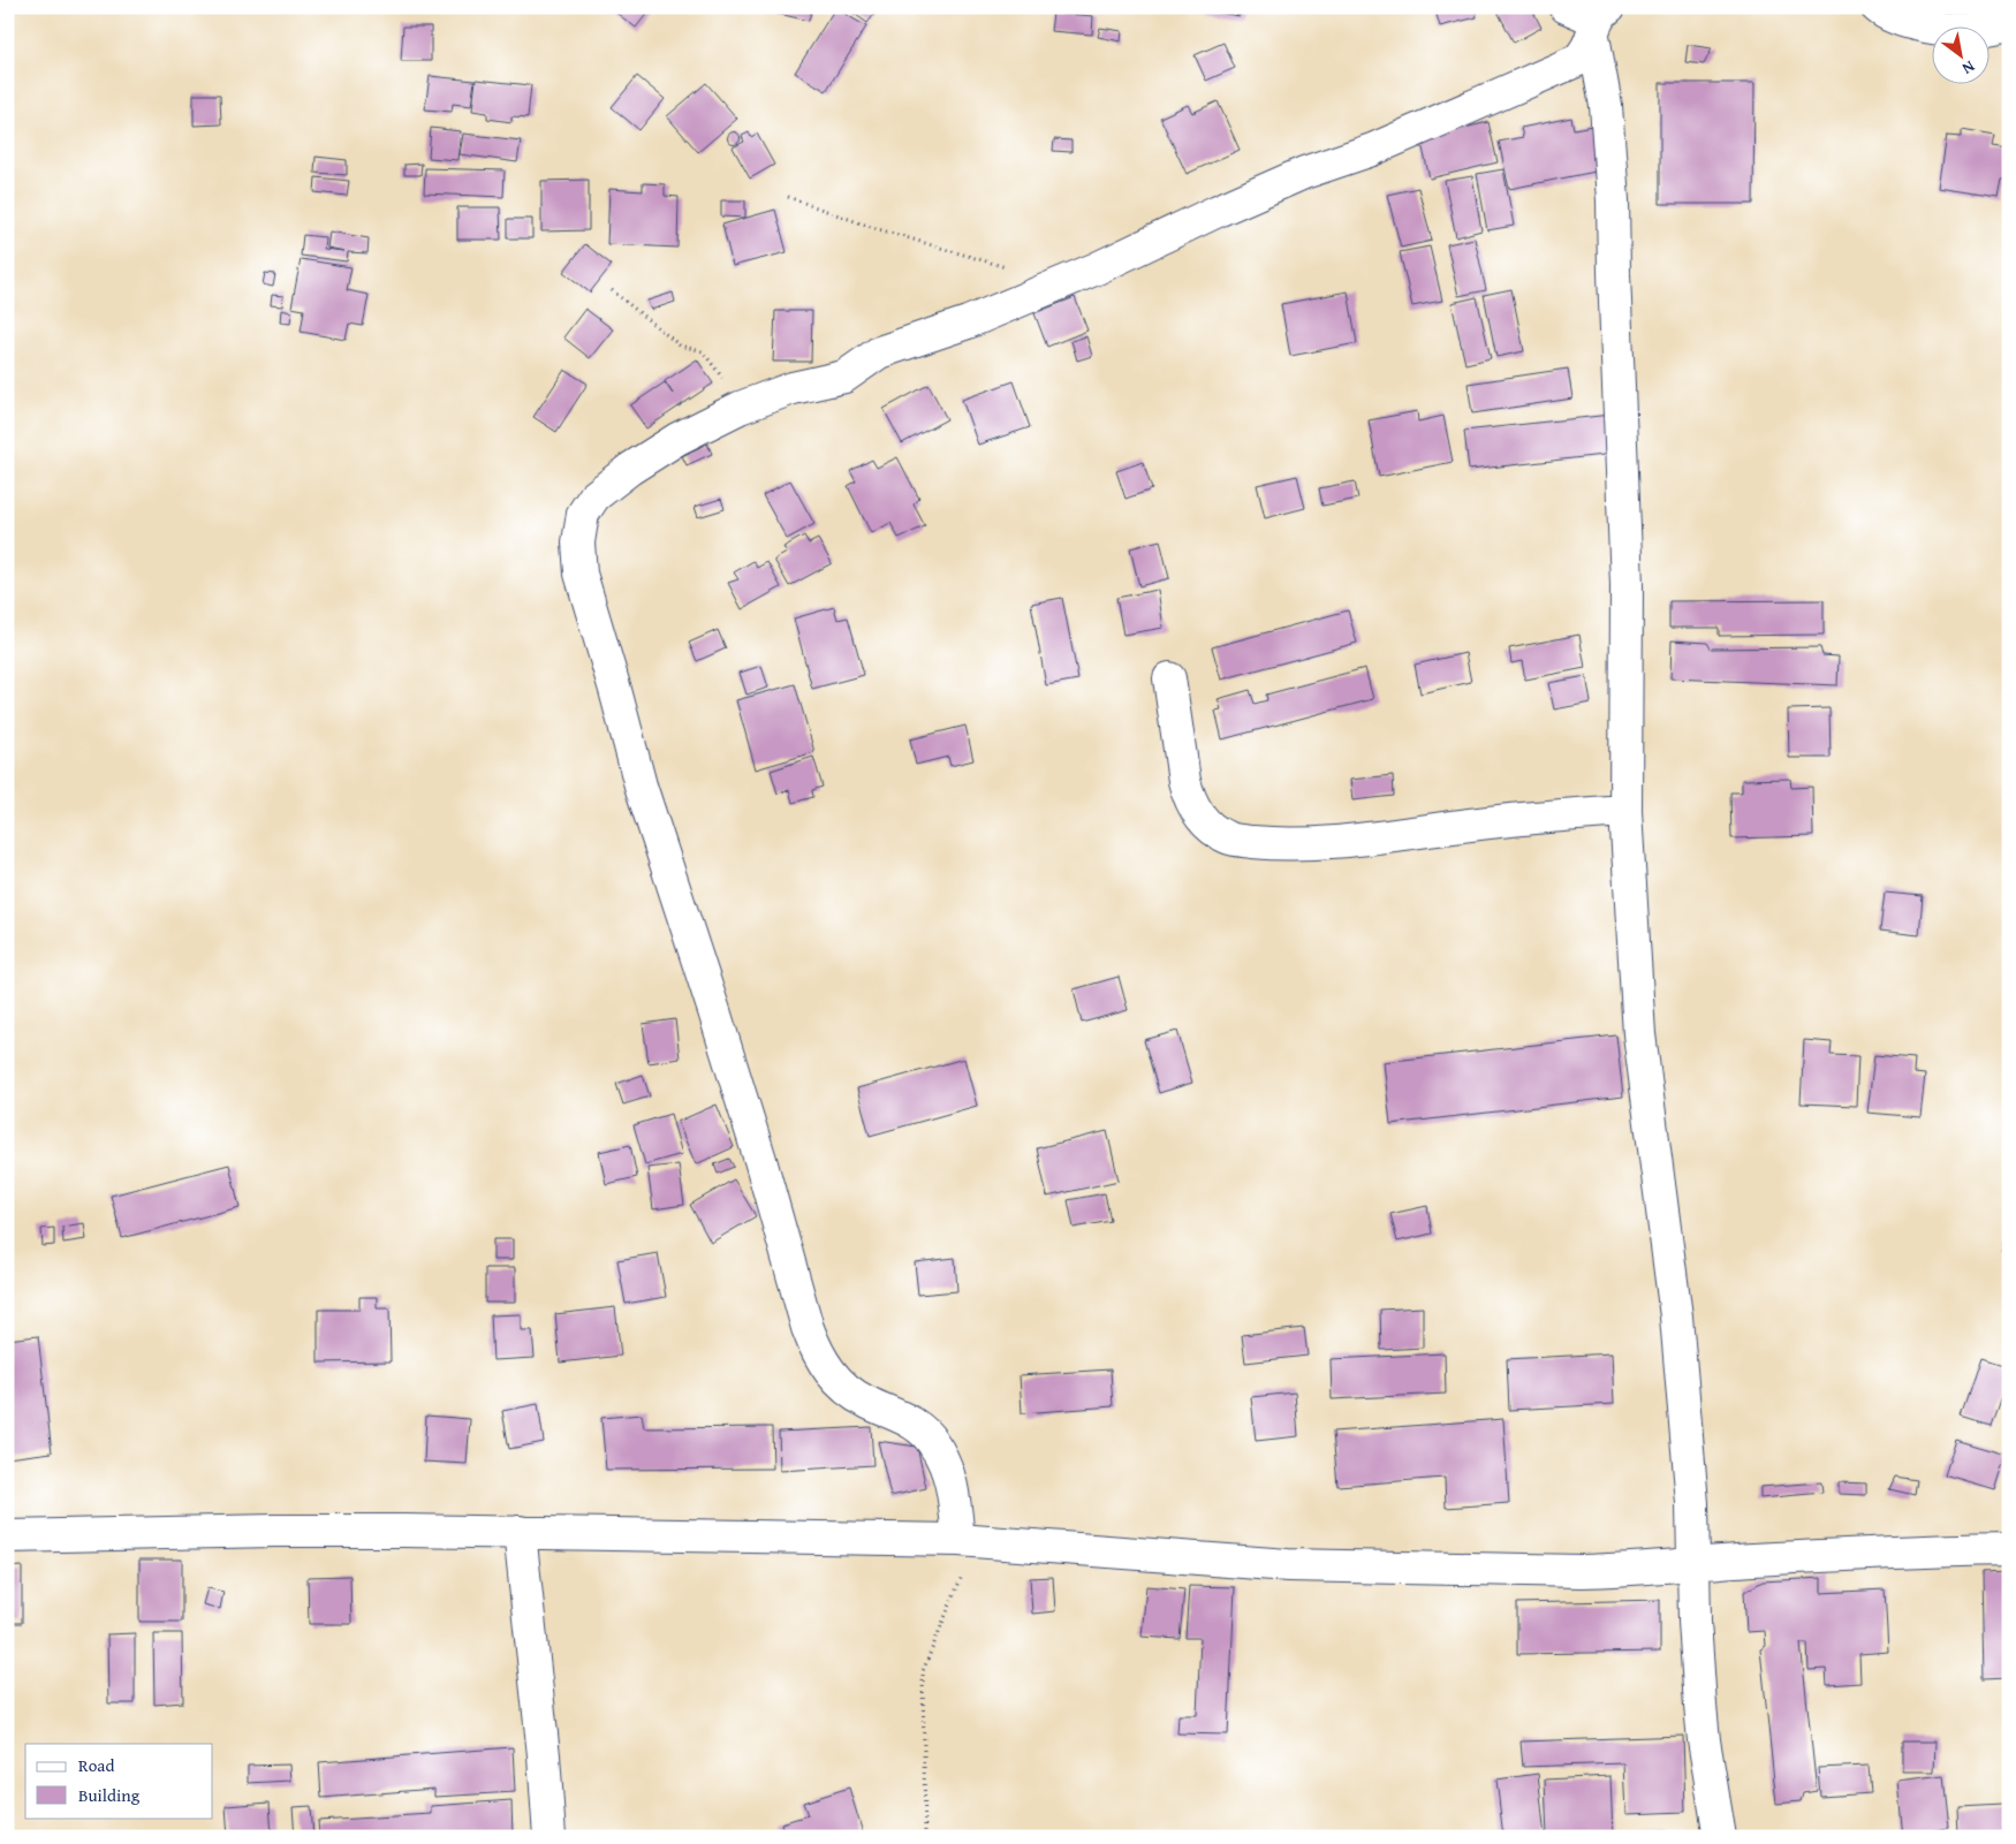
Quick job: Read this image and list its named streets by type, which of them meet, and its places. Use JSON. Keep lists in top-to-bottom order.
{
  "legend": ["Road", "Building"],
  "north": "bottom right"
}
